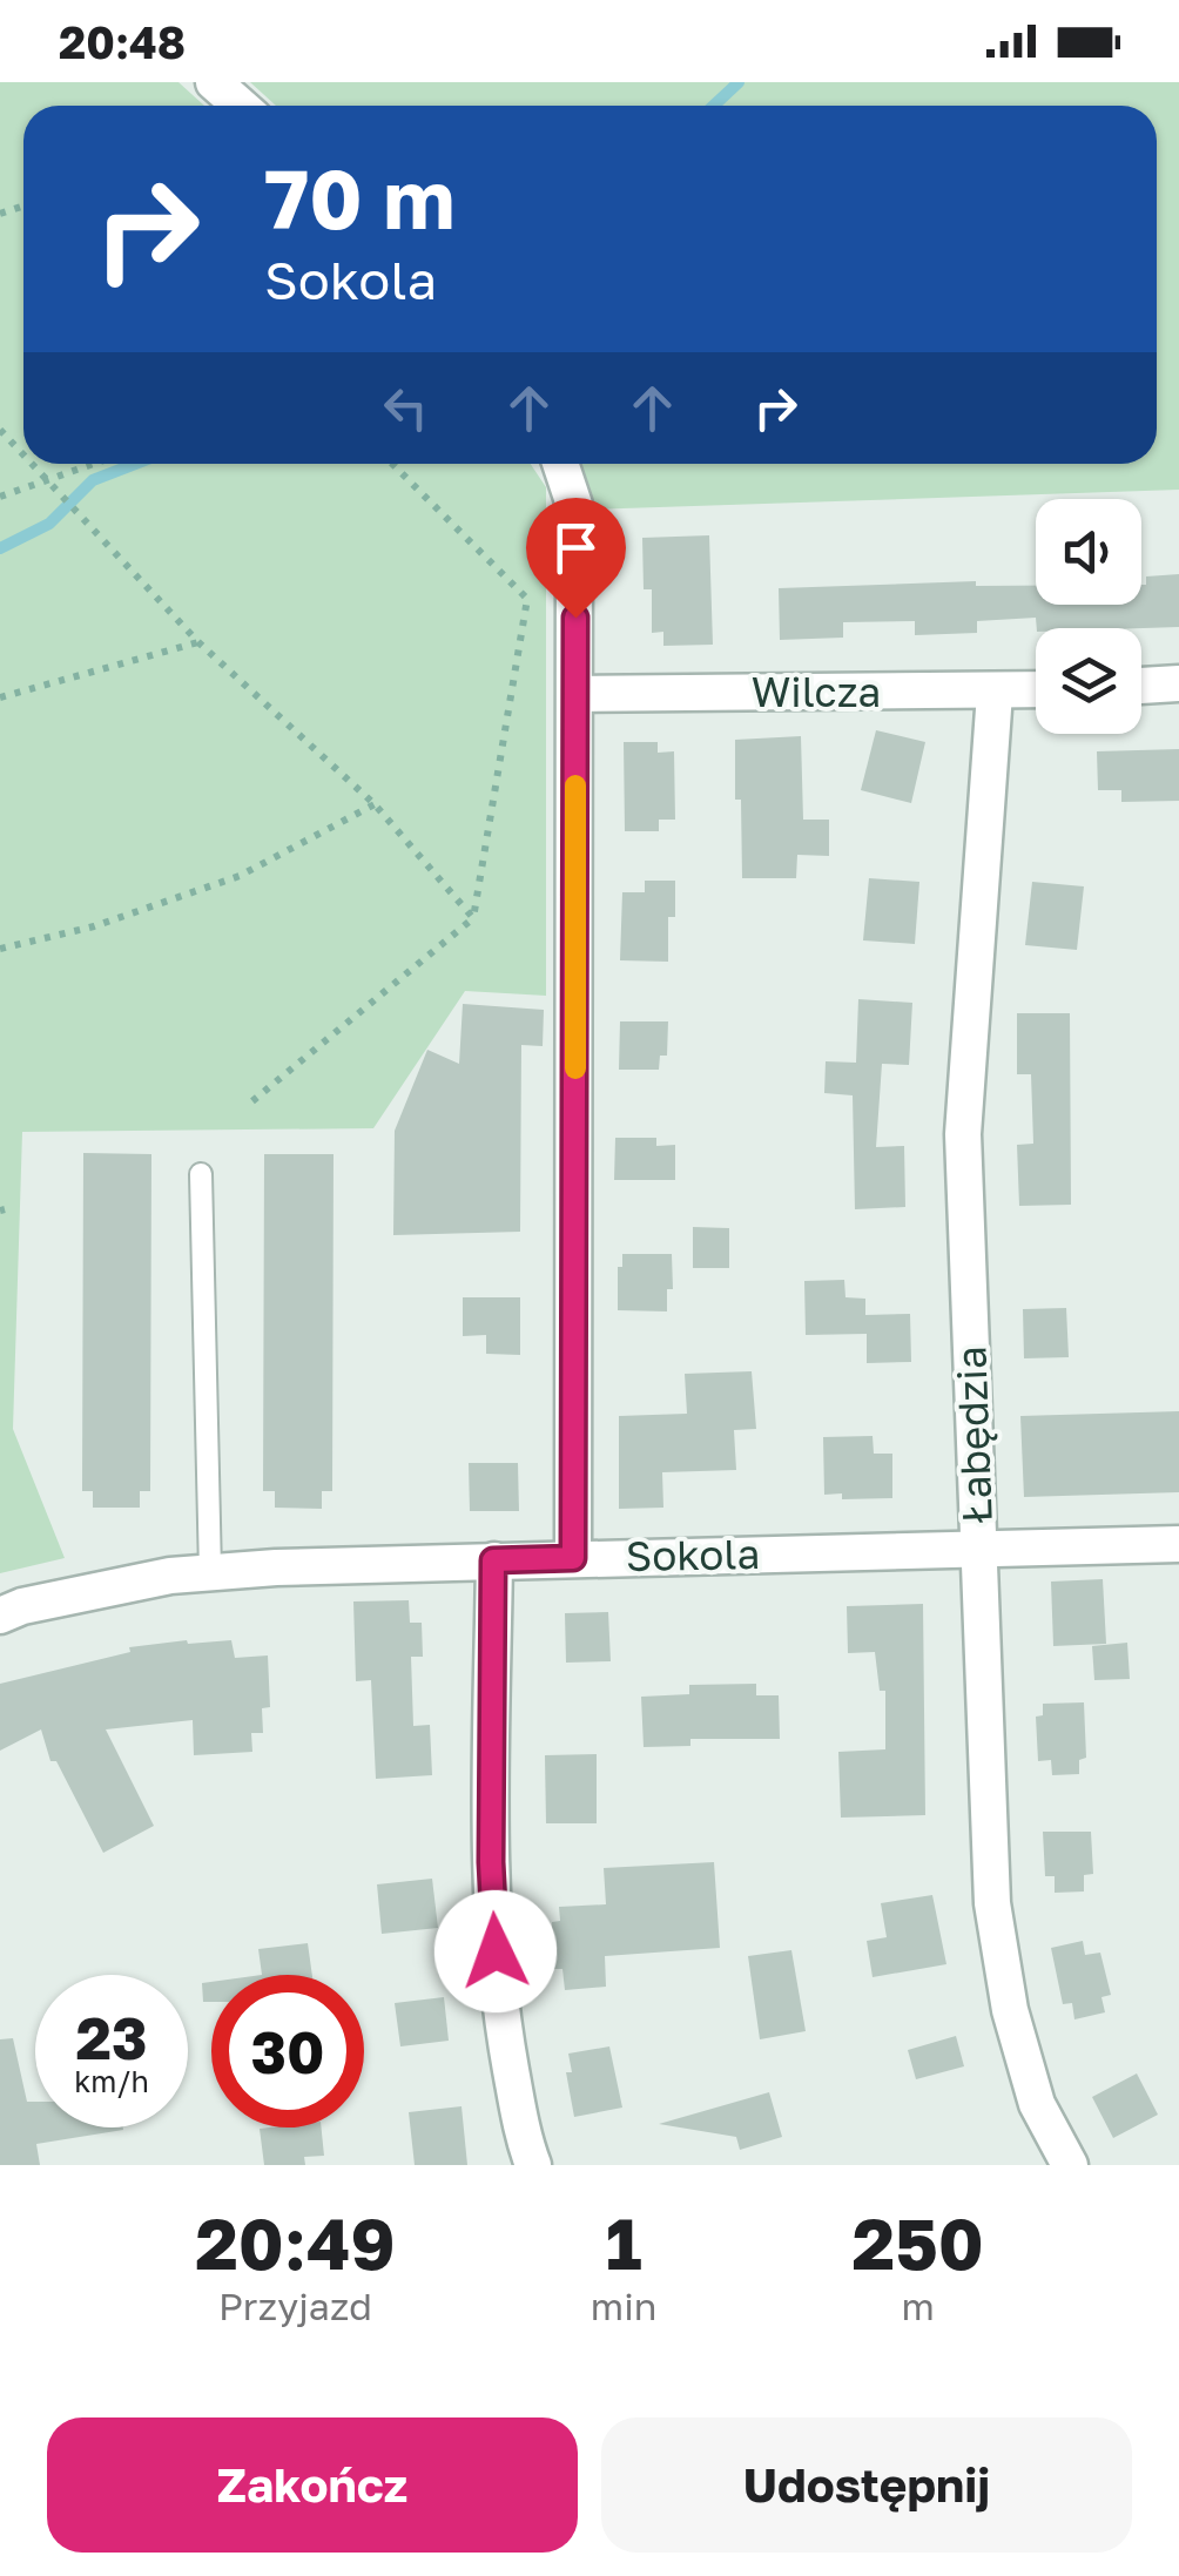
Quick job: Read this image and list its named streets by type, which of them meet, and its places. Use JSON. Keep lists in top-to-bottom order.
{
  "streets": {
    "street": ["Wilcza", "Łabędzia", "Sokola"]
  },
  "crossings": [
    ["Wilcza", "Łabędzia"],
    ["Łabędzia", "Sokola"]
  ],
  "page": {
    "status": "20:48",
    "turn": ["70 m", "Sokola"],
    "speed": "23 km/h",
    "limit": "30",
    "eta": [
      "20:49",
      "Przyjazd",
      "1",
      "min",
      "250",
      "m"
    ],
    "buttons": ["Zakończ", "Udostępnij"]
  }
}
